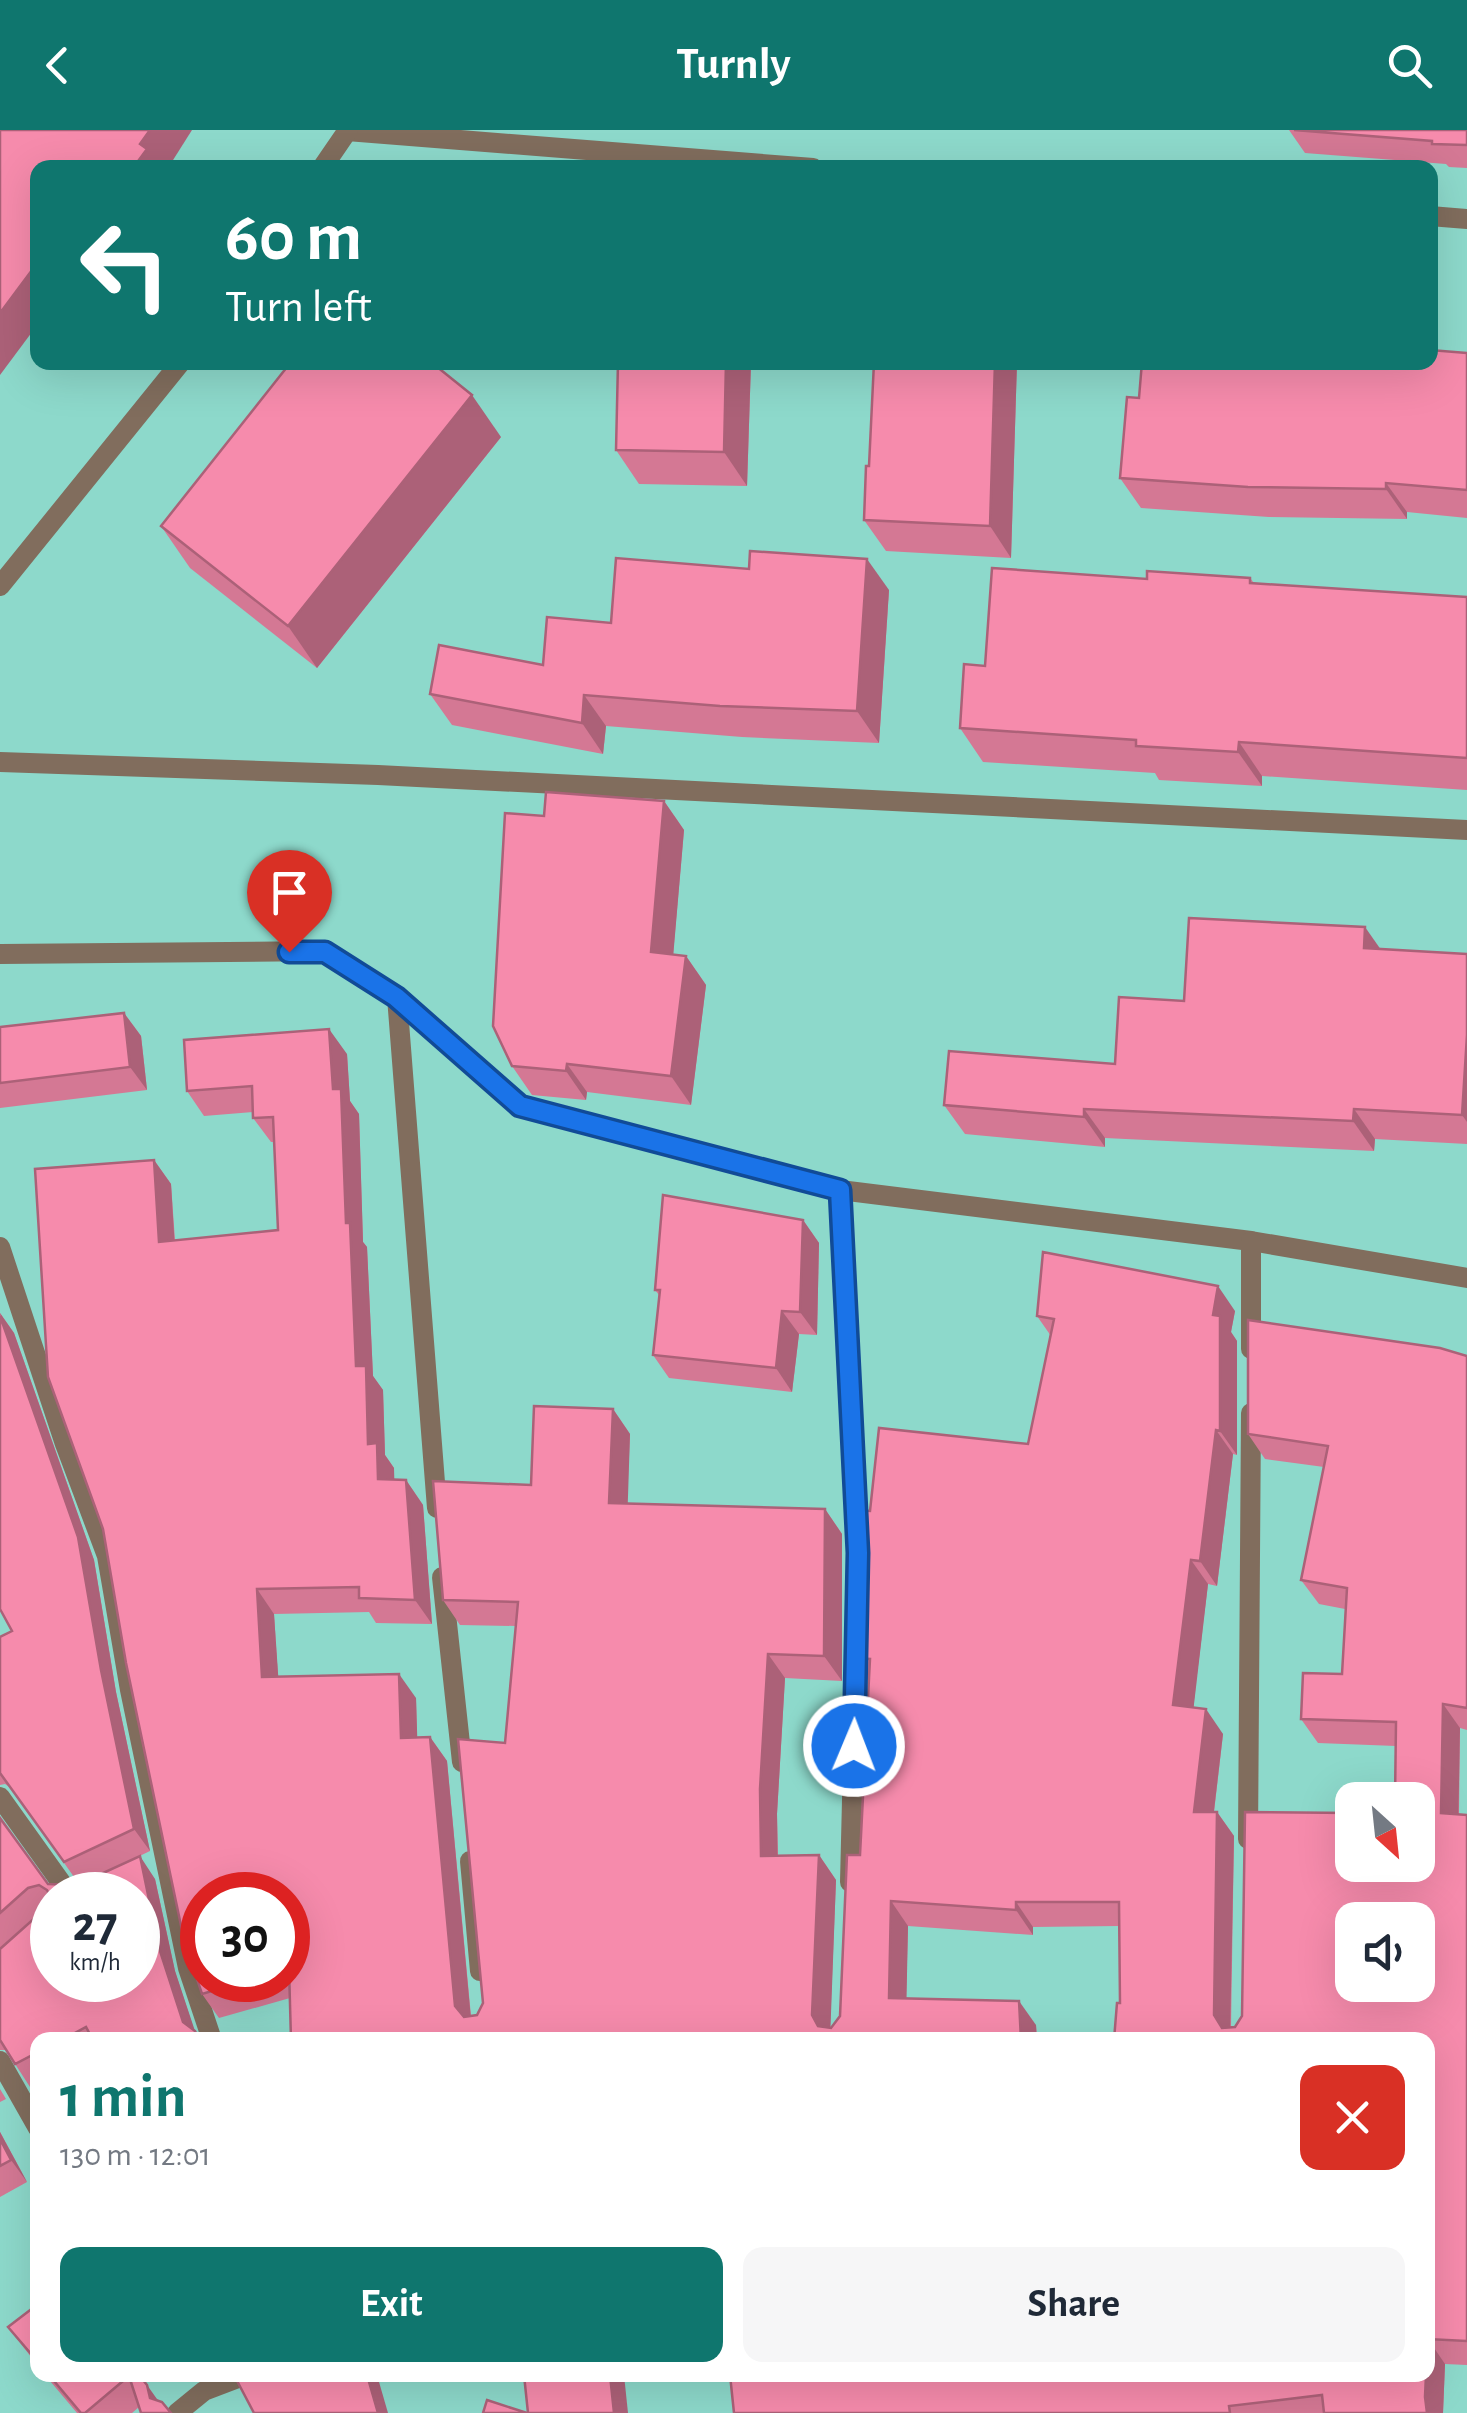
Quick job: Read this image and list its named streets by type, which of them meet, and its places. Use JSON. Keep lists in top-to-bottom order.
{
  "north": "bottom right",
  "page": {
    "header": "Turnly",
    "turn": ["60 m", "Turn left"],
    "speed": "27 km/h",
    "limit": "30",
    "heading": ["1 min", "130 m · 12:01"],
    "buttons": ["Exit", "Share"]
  }
}
